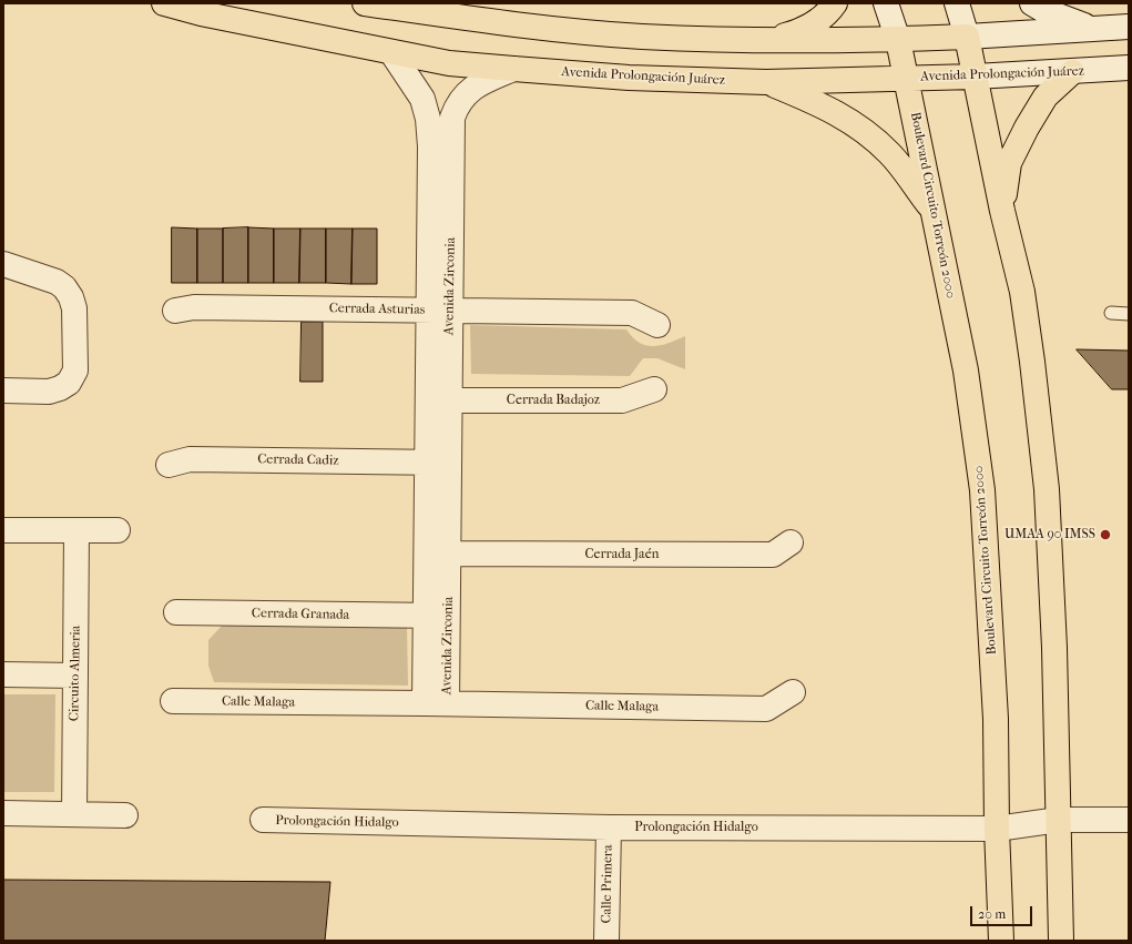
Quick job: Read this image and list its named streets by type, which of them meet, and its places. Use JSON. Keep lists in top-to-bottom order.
{
  "streets": {
    "main road": ["Avenida Prolongación Juárez", "Boulevard Circuito Torreón 2000"],
    "street": [
      "Avenida Zirconia",
      "Cerrada Asturias",
      "Cerrada Badajoz",
      "Cerrada Cadiz",
      "Cerrada Jaén",
      "Cerrada Granada",
      "Circuito Almeria",
      "Calle Malaga",
      "Prolongación Hidalgo",
      "Calle Primera"
    ]
  },
  "crossings": [
    ["Avenida Prolongación Juárez", "Boulevard Circuito Torreón 2000"],
    ["Avenida Prolongación Juárez", "Avenida Zirconia"],
    ["Boulevard Circuito Torreón 2000", "Prolongación Hidalgo"],
    ["Avenida Zirconia", "Cerrada Asturias"],
    ["Avenida Zirconia", "Cerrada Badajoz"],
    ["Avenida Zirconia", "Cerrada Cadiz"],
    ["Avenida Zirconia", "Cerrada Jaén"],
    ["Avenida Zirconia", "Cerrada Granada"],
    ["Avenida Zirconia", "Calle Malaga"],
    ["Prolongación Hidalgo", "Calle Primera"]
  ],
  "places": ["UMAA 90 IMSS"],
  "scale_bar": "20 m"
}
